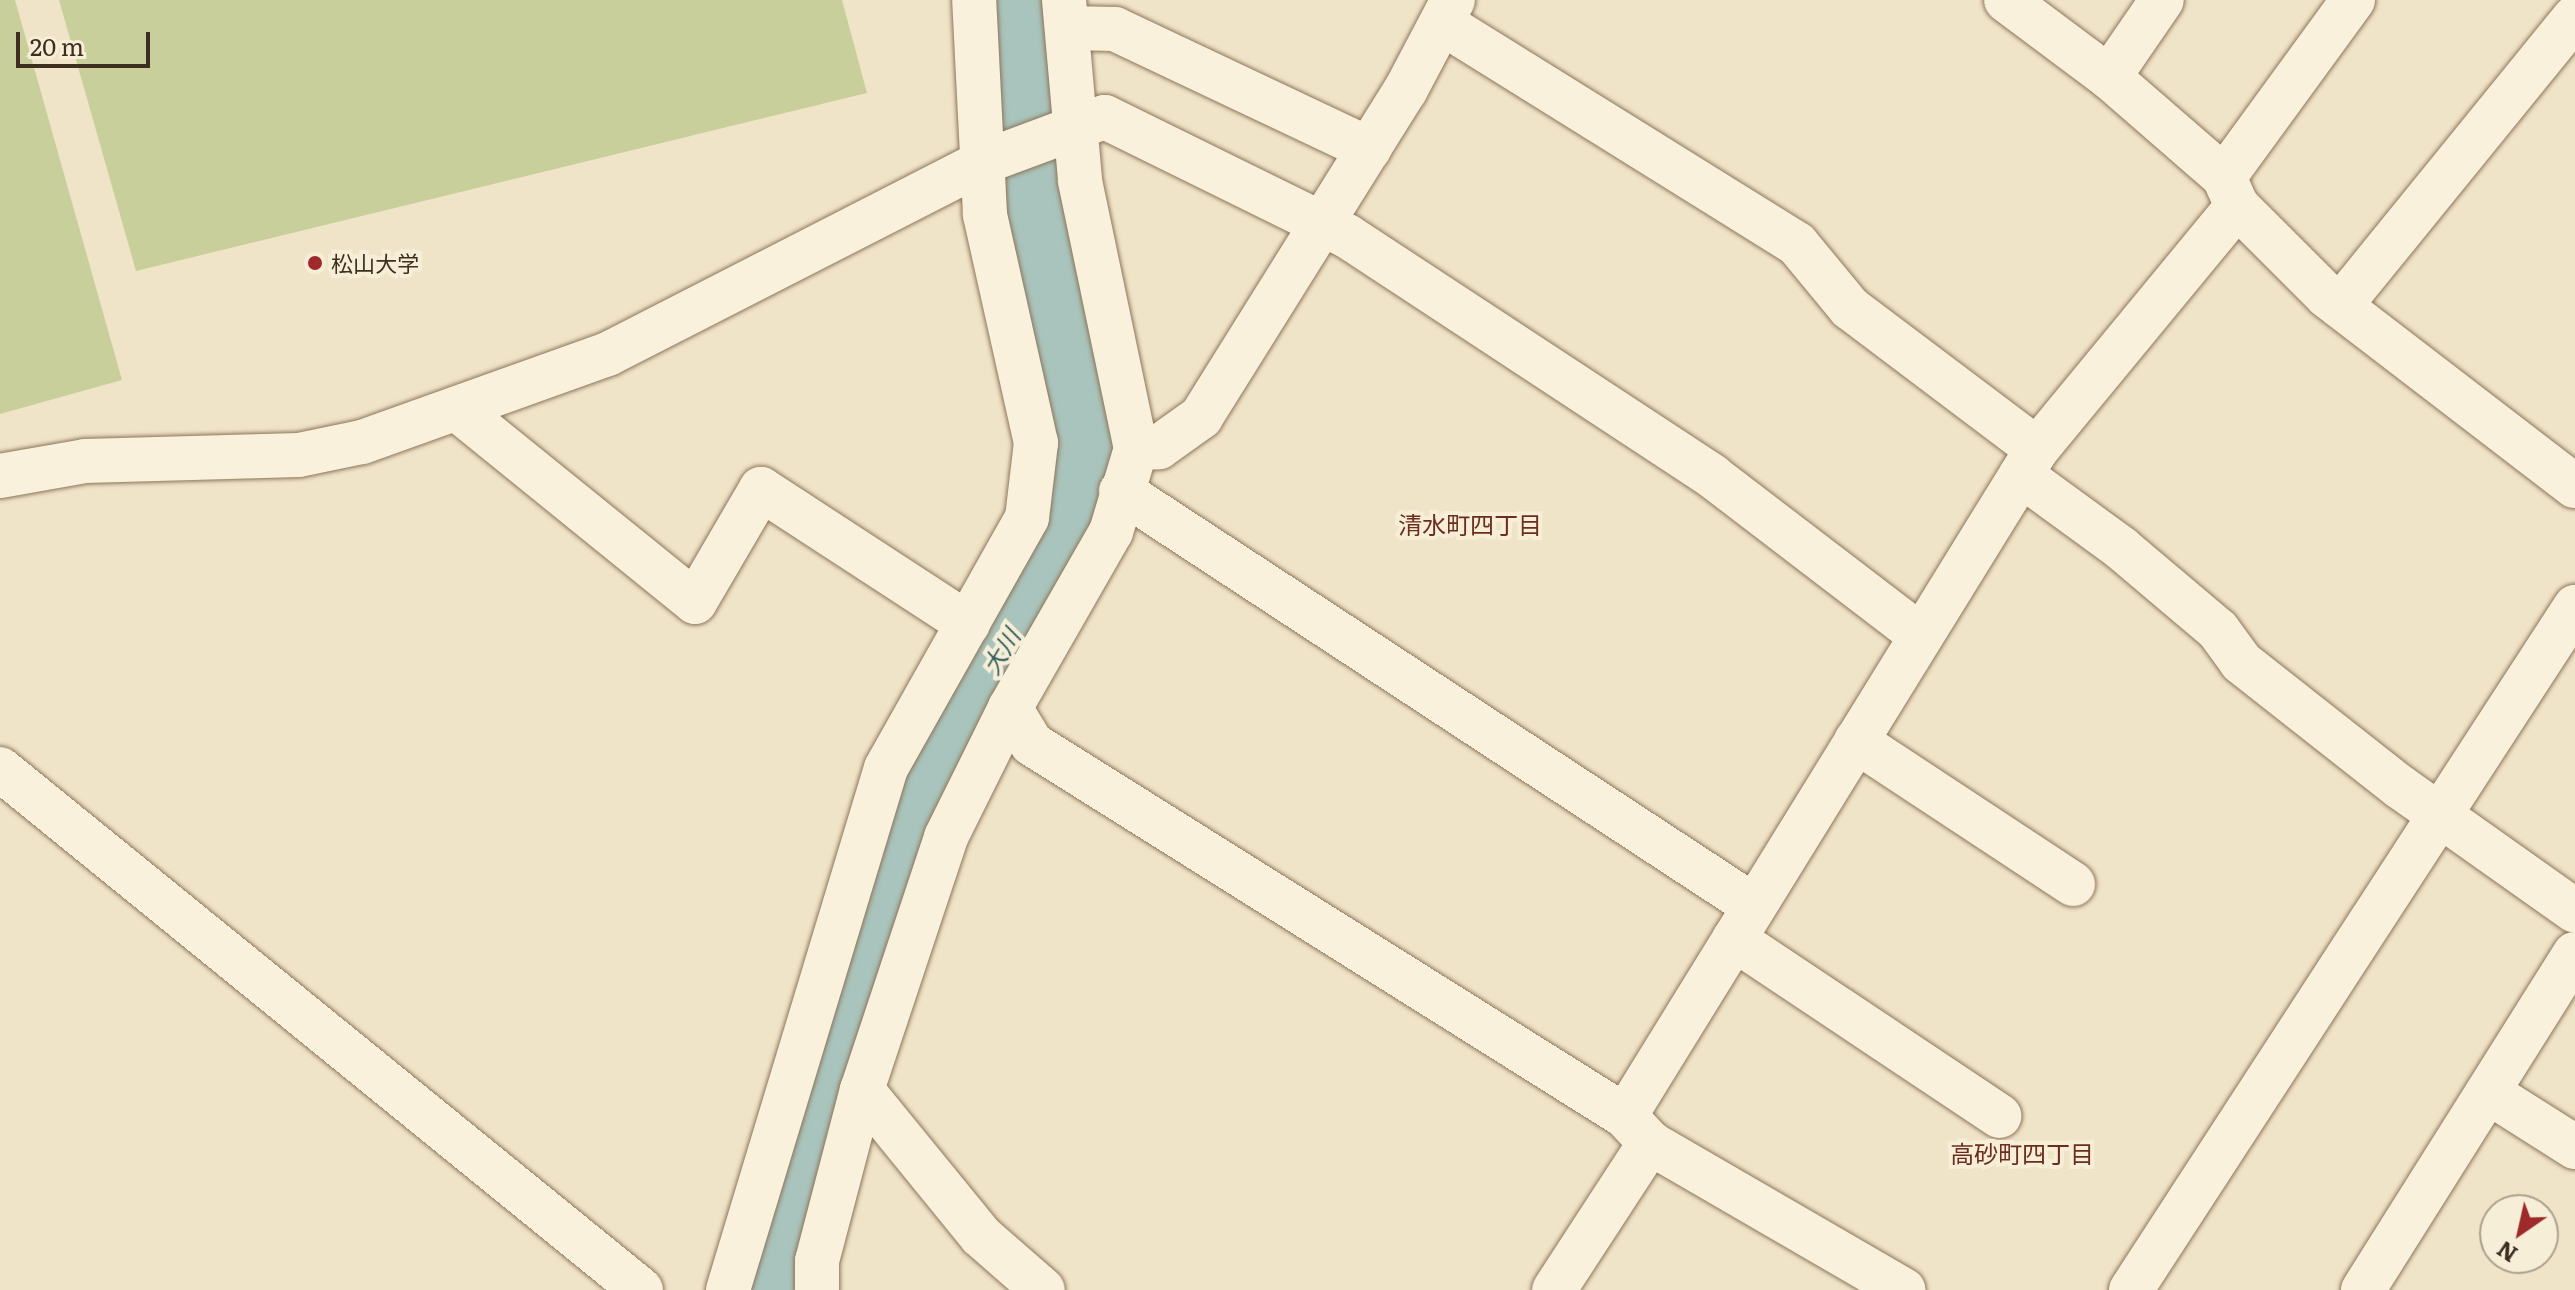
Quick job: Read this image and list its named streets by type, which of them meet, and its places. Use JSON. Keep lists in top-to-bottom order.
{
  "districts": ["清水町四丁目", "高砂町四丁目"],
  "water": ["大川"],
  "places": ["松山大学"],
  "scale_bar": "20 m",
  "north": "bottom left"
}
